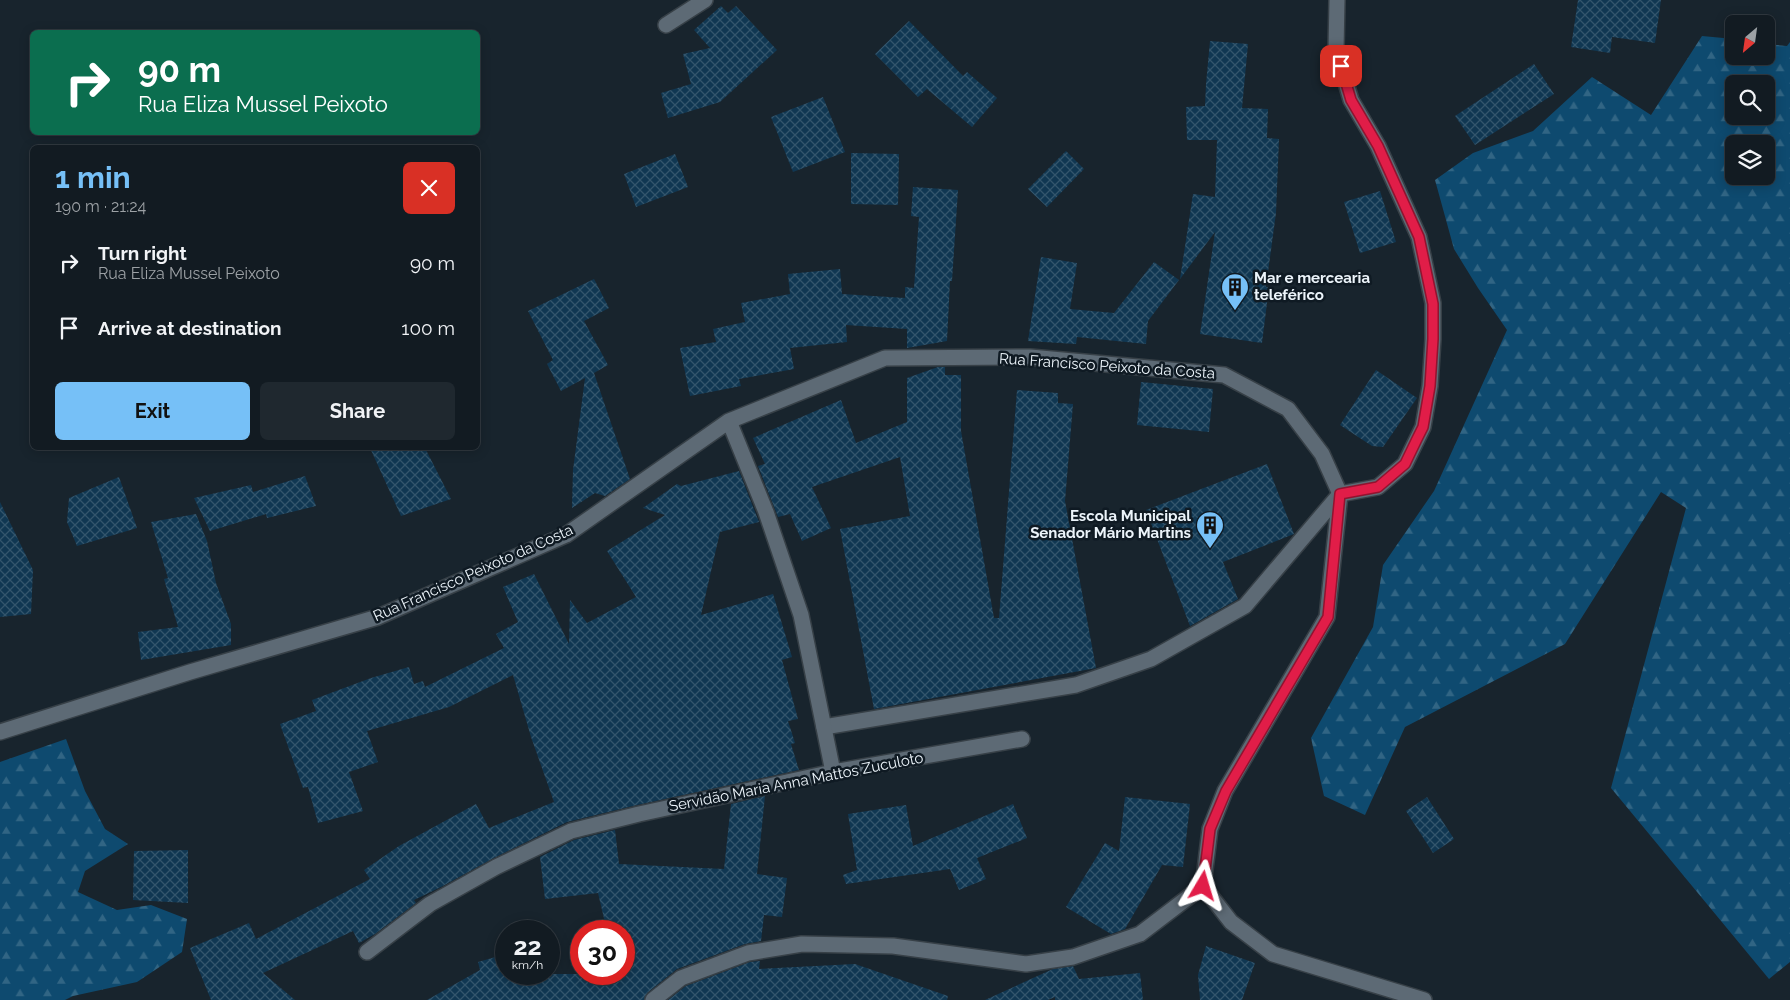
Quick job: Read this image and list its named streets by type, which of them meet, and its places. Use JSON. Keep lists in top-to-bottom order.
{
  "streets": {
    "street": ["Rua Francisco Peixoto da Costa", "Servidão Maria Anna Mattos Zuculoto"]
  },
  "places": {
    "building": ["Mar e mercearia teleférico", "Escola Municipal Senador Mário Martins"]
  },
  "north": "bottom left",
  "page": {
    "turn": ["90 m", "Rua Eliza Mussel Peixoto"],
    "heading": ["1 min", "190 m · 21:24"],
    "list": [
      {
        "name": "Turn right",
        "note": "Rua Eliza Mussel Peixoto",
        "value": "90 m"
      },
      {
        "name": "Arrive at destination",
        "value": "100 m"
      }
    ],
    "buttons": ["Exit", "Share"],
    "speed": "22 km/h",
    "limit": "30"
  }
}
